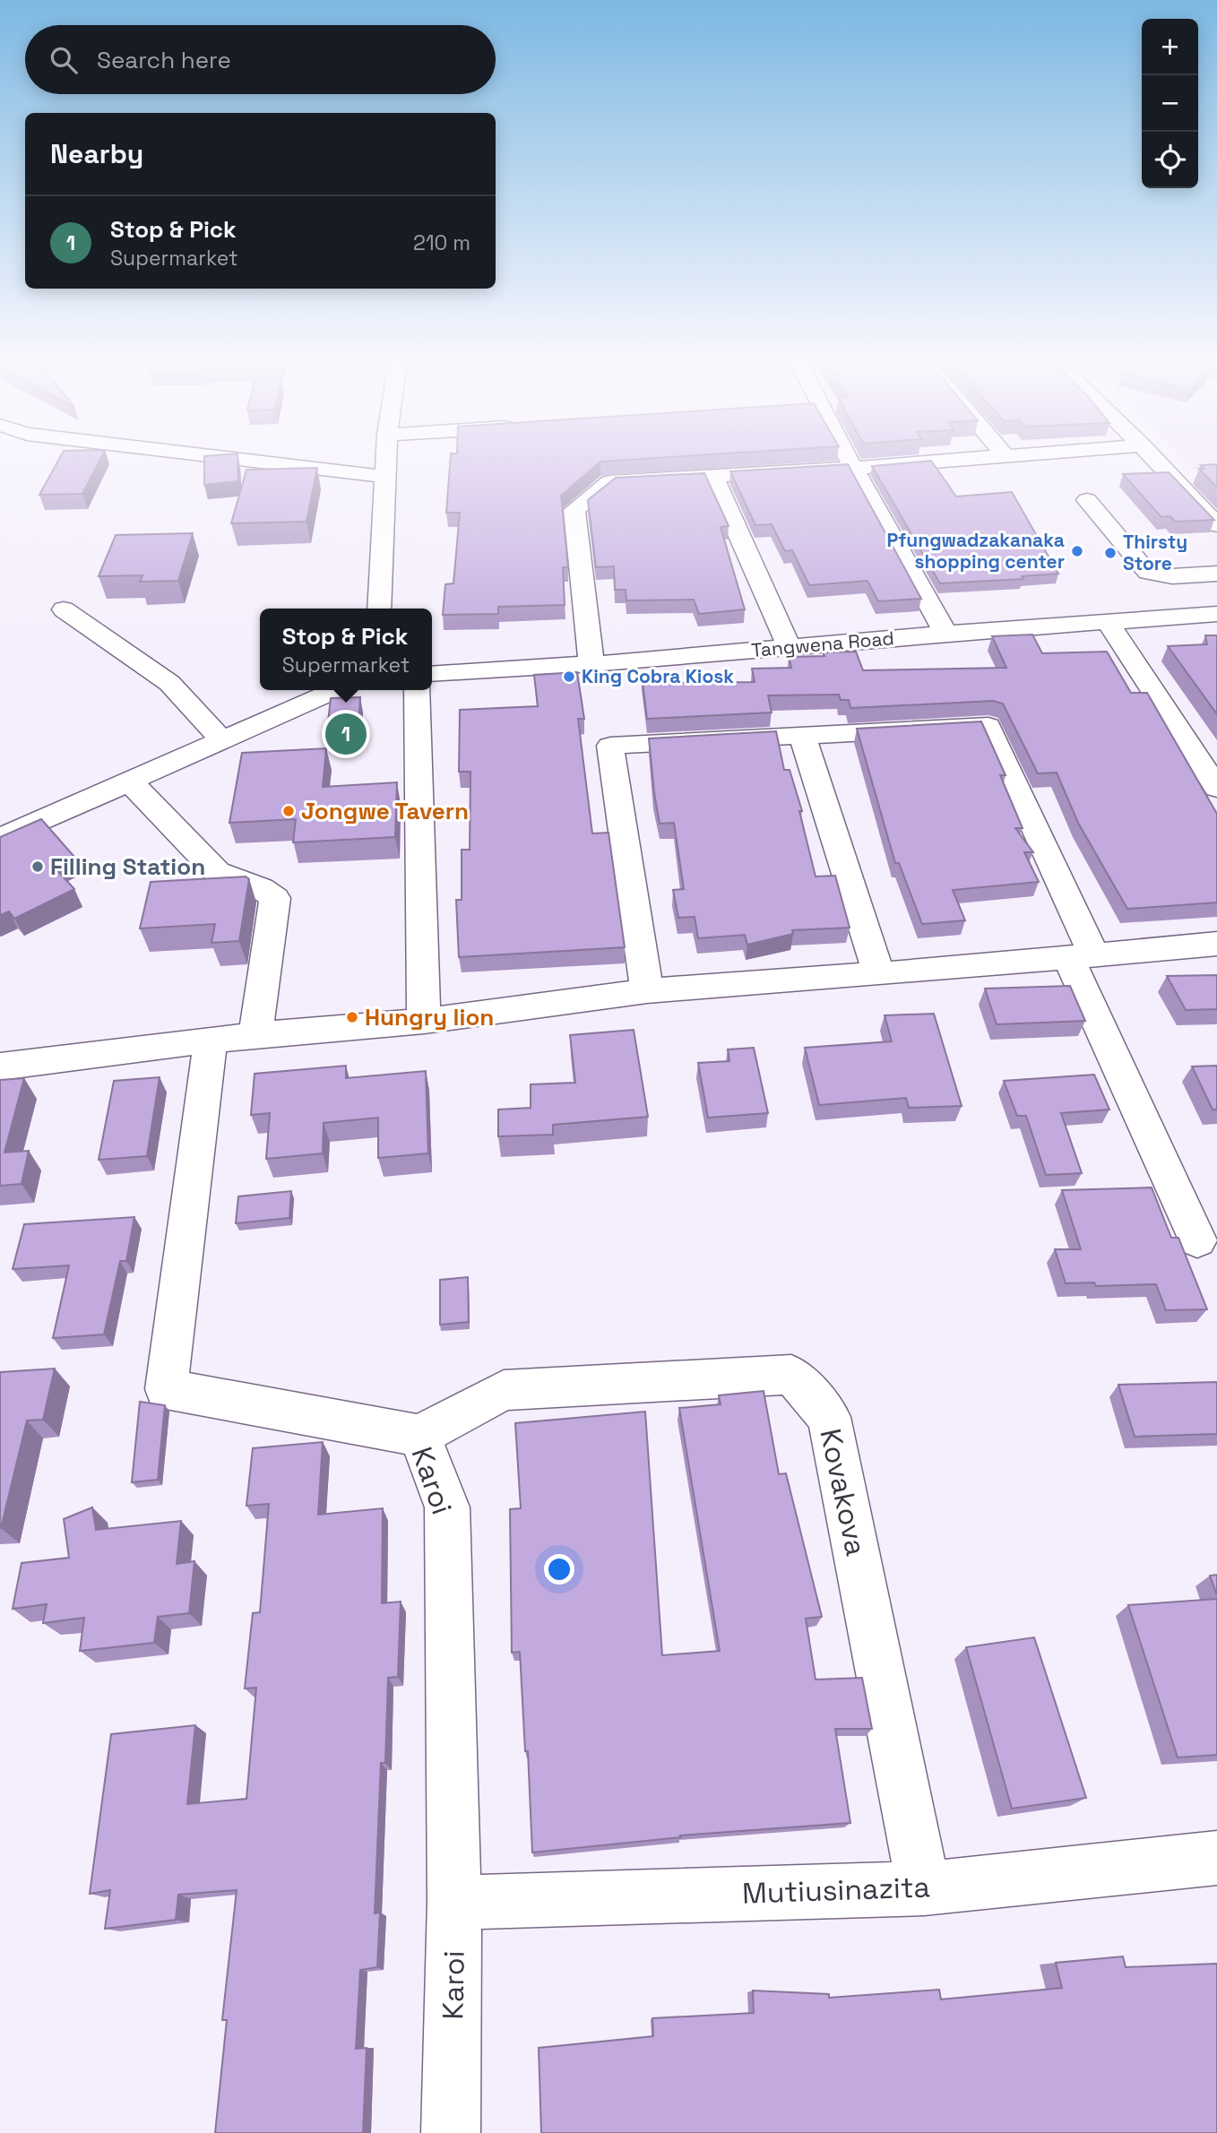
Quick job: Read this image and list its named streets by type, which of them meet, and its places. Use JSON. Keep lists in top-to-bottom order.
{
  "streets": {
    "street": [
      "Tangwena Road",
      "Karoi",
      "Kovakova",
      "Mutiusinazita"
    ]
  },
  "crossings": [
    ["Karoi", "Kovakova"],
    ["Karoi", "Mutiusinazita"],
    ["Kovakova", "Mutiusinazita"]
  ],
  "places": [
    "Pfungwadzakanaka shopping center",
    "Thirsty Store",
    "King Cobra Kiosk",
    "Jongwe Tavern",
    "Filling Station",
    "Hungry lion"
  ],
  "page": {
    "map_buttons": ["+", "−"],
    "search": "Search here",
    "heading": "Nearby",
    "list": [
      {
        "mark": "1",
        "name": "Stop & Pick",
        "note": "Supermarket",
        "value": "210 m"
      }
    ],
    "popup": ["Stop & Pick", "Supermarket"],
    "pins": "1"
  }
}
